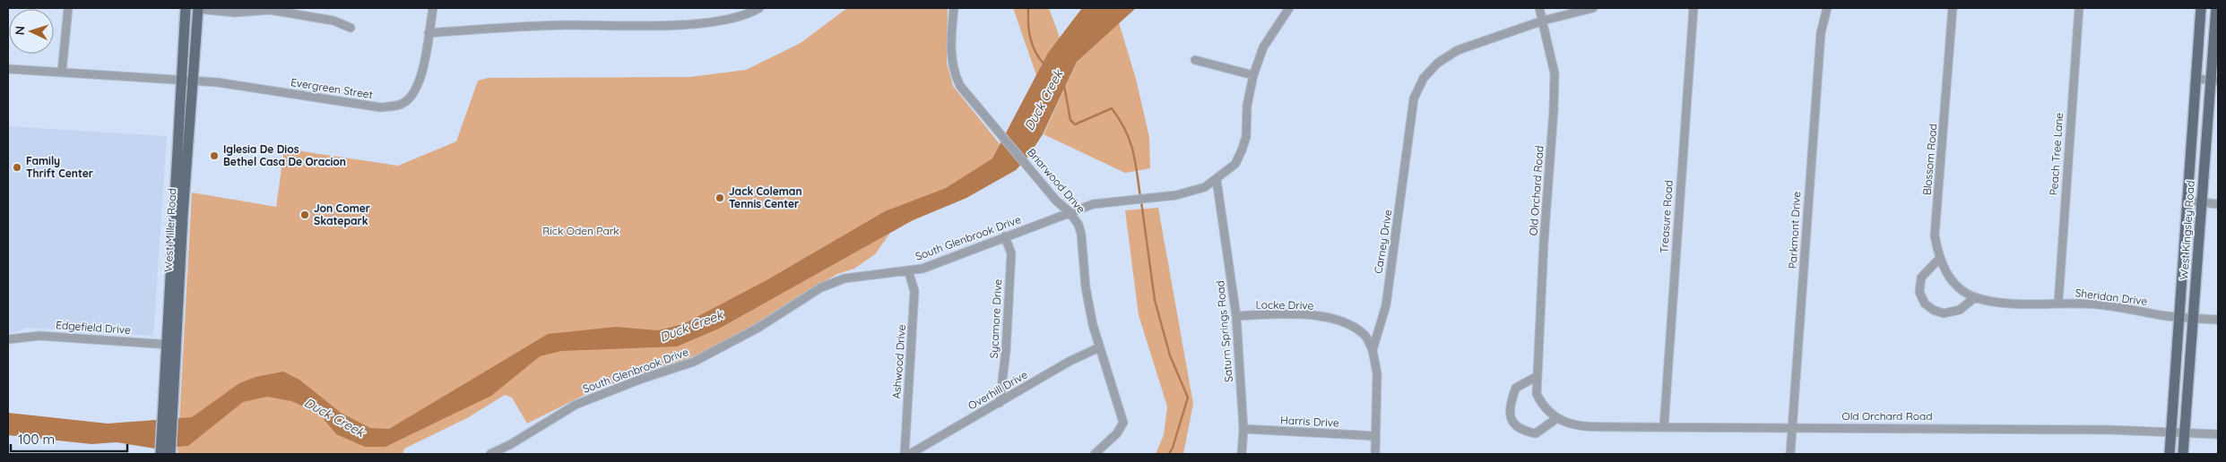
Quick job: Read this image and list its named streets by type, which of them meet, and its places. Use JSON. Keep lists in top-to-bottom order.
{
  "streets": {
    "main road": ["West Miller Road", "West Kingsley Road"],
    "street": [
      "Evergreen Street",
      "Peach Tree Lane",
      "Blossom Road",
      "Briarwood Drive",
      "Old Orchard Road",
      "Treasure Road",
      "Parkmont Drive",
      "South Glenbrook Drive",
      "Carney Drive",
      "Sheridan Drive",
      "Locke Drive",
      "Sycamore Drive",
      "Edgefield Drive",
      "Saturn Springs Road",
      "Ashwood Drive",
      "Overhill Drive",
      "Harris Drive"
    ]
  },
  "crossings": [
    ["Evergreen Street", "West Miller Road"],
    ["Peach Tree Lane", "Sheridan Drive"],
    ["Blossom Road", "Sheridan Drive"],
    ["Briarwood Drive", "South Glenbrook Drive"],
    ["Briarwood Drive", "Overhill Drive"],
    ["Old Orchard Road", "Treasure Road"],
    ["Old Orchard Road", "Parkmont Drive"],
    ["Old Orchard Road", "West Kingsley Road"],
    ["Old Orchard Road", "Carney Drive"],
    ["West Miller Road", "Edgefield Drive"],
    ["West Kingsley Road", "Sheridan Drive"],
    ["South Glenbrook Drive", "Sycamore Drive"],
    ["South Glenbrook Drive", "Saturn Springs Road"],
    ["South Glenbrook Drive", "Ashwood Drive"],
    ["Carney Drive", "Locke Drive"],
    ["Carney Drive", "Harris Drive"],
    ["Locke Drive", "Saturn Springs Road"],
    ["Sycamore Drive", "Overhill Drive"],
    ["Saturn Springs Road", "Harris Drive"]
  ],
  "water": ["Duck Creek"],
  "parks": ["Rick Oden Park"],
  "places": [
    "Iglesia De Dios Bethel Casa De Oracion",
    "Family Thrift Center",
    "Jack Coleman Tennis Center",
    "Jon Comer Skatepark"
  ],
  "scale_bar": "100 m",
  "north": "left"
}
